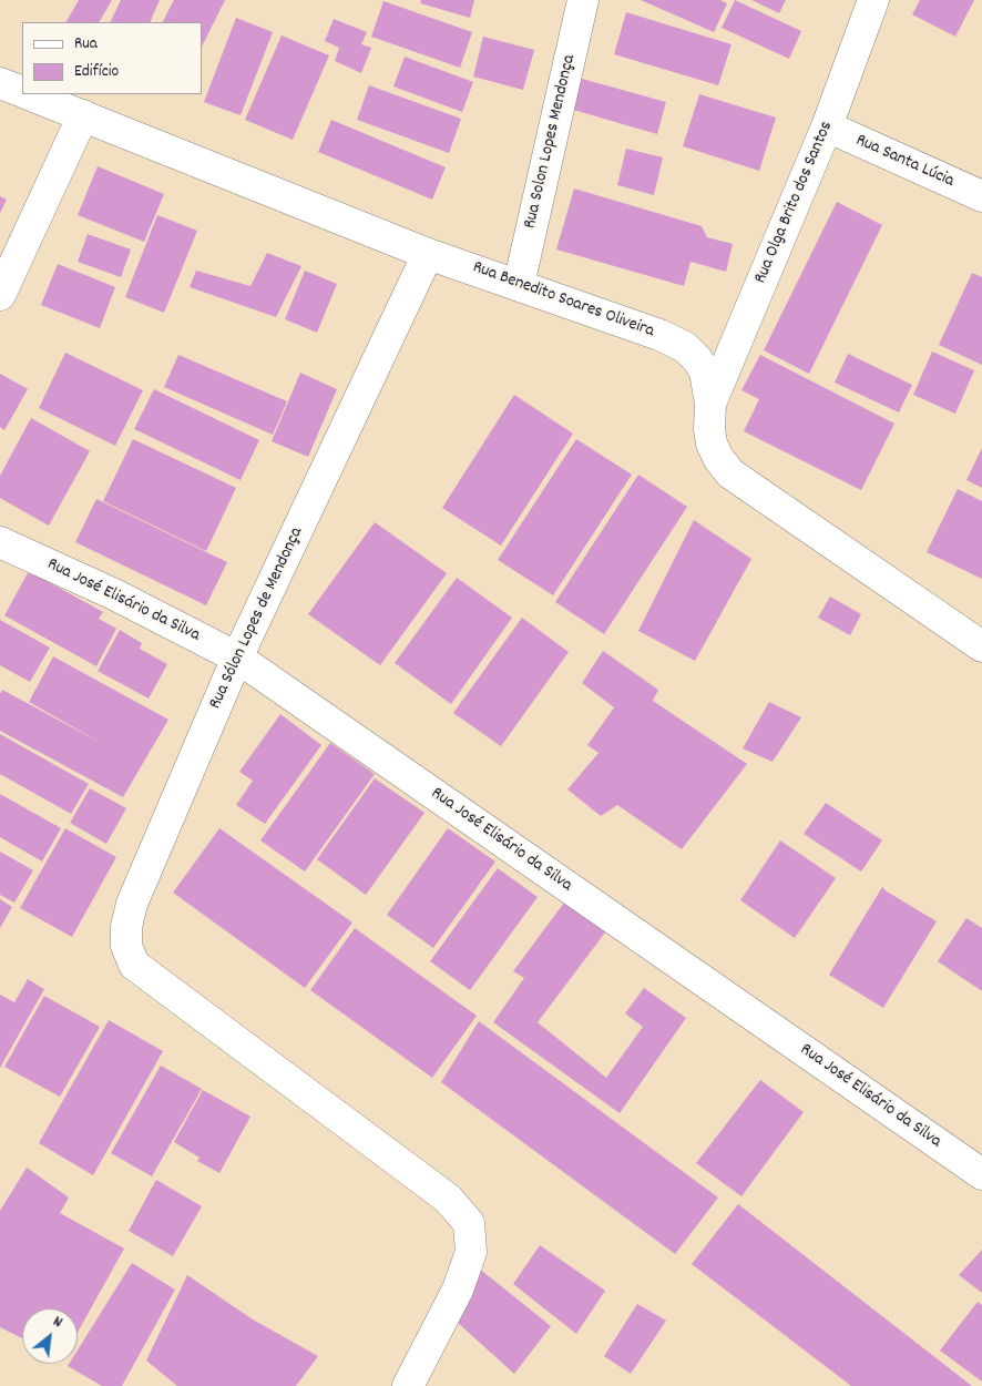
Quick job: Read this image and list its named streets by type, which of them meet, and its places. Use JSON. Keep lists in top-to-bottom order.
{
  "streets": {
    "street": [
      "Rua Solon Lopes Mendonça",
      "Rua Santa Lúcia",
      "Rua Olga Brito dos Santos",
      "Rua Benedito Soares Oliveira",
      "Rua José Elisário da Silva",
      "Rua Sólon Lopes de Mendonça"
    ]
  },
  "crossings": [
    ["Rua Solon Lopes Mendonça", "Rua Benedito Soares Oliveira"],
    ["Rua Santa Lúcia", "Rua Olga Brito dos Santos"],
    ["Rua Olga Brito dos Santos", "Rua Benedito Soares Oliveira"],
    ["Rua Benedito Soares Oliveira", "Rua Sólon Lopes de Mendonça"],
    ["Rua José Elisário da Silva", "Rua Sólon Lopes de Mendonça"]
  ],
  "legend": ["Rua", "Edifício"],
  "north": "top right"
}
